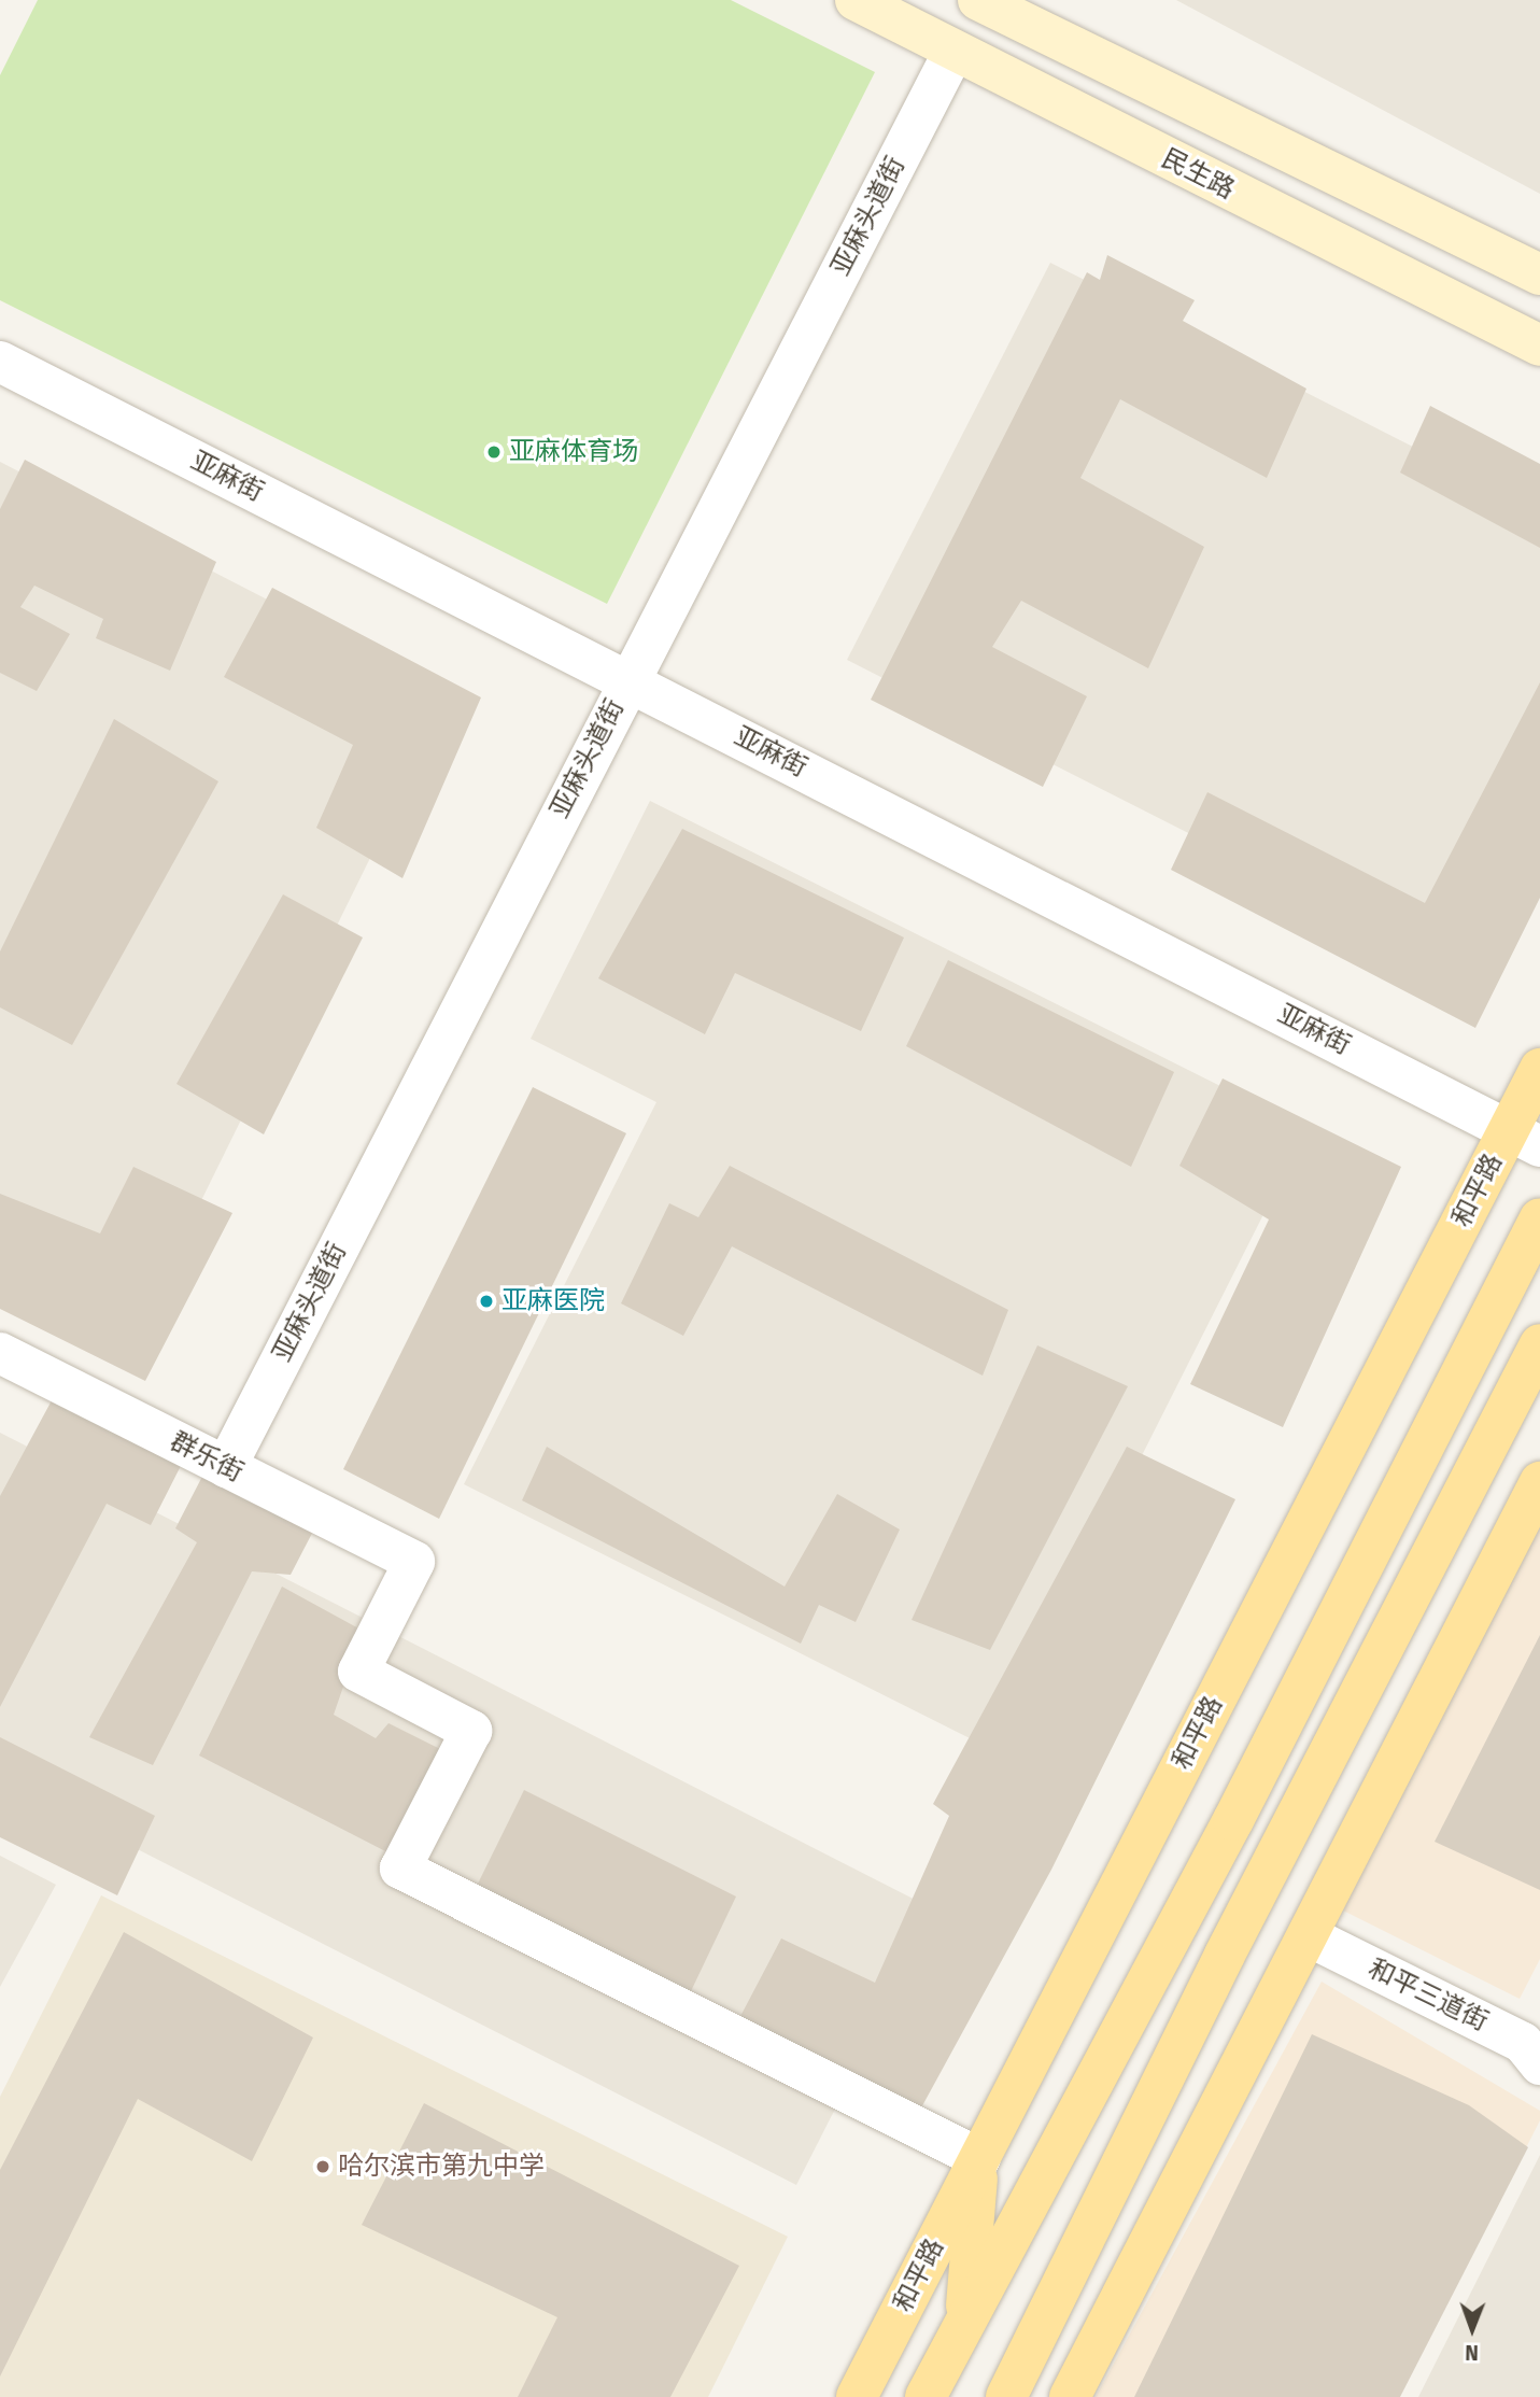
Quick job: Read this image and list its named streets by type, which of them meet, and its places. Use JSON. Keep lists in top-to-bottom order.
{
  "streets": {
    "main road": ["民生路", "和平路"],
    "street": [
      "亚麻头道街",
      "亚麻街",
      "群乐街",
      "和平三道街"
    ]
  },
  "crossings": [
    ["民生路", "亚麻头道街"],
    ["亚麻头道街", "亚麻街"],
    ["亚麻头道街", "群乐街"],
    ["亚麻街", "和平路"],
    ["和平路", "群乐街"]
  ],
  "places": ["亚麻体育场", "亚麻医院", "哈尔滨市第九中学"],
  "north": "bottom"
}
